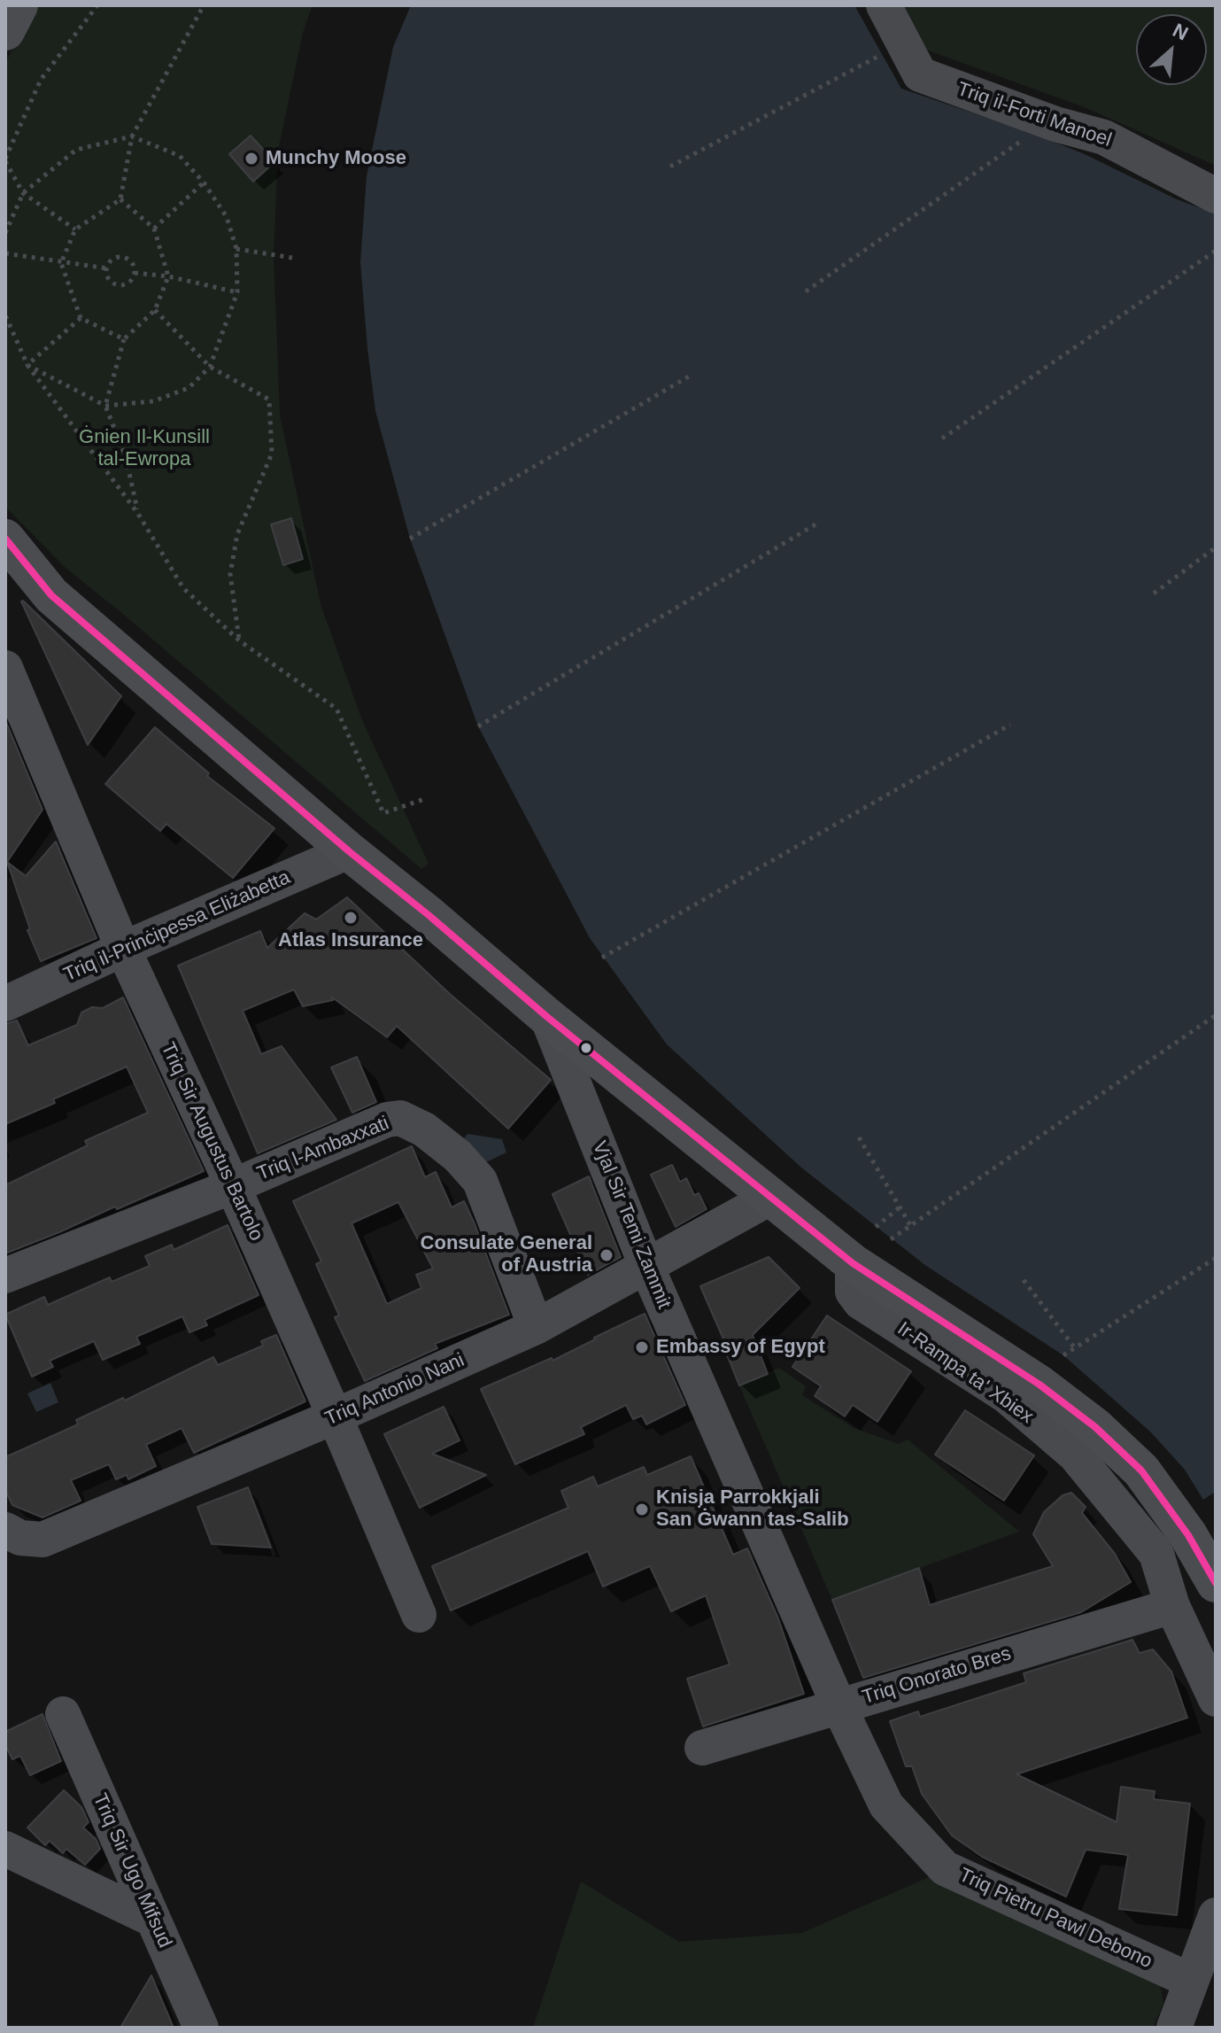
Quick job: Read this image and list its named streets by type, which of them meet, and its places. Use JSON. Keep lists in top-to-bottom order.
{
  "streets": {
    "street": [
      "Triq il-Forti Manoel",
      "Triq il-Prinċipessa Eliżabetta",
      "Triq Sir Augustus Bartolo",
      "Triq l-Ambaxxati",
      "Vjal Sir Temi Zammit",
      "Ir-Rampa ta' Xbiex",
      "Triq Antonio Nani",
      "Triq Onorato Bres",
      "Triq Sir Ugo Mifsud",
      "Triq Pietru Pawl Debono"
    ]
  },
  "crossings": [
    ["Triq il-Prinċipessa Eliżabetta", "Triq Sir Augustus Bartolo"],
    ["Triq Sir Augustus Bartolo", "Triq l-Ambaxxati"],
    ["Triq Sir Augustus Bartolo", "Triq Antonio Nani"],
    ["Triq l-Ambaxxati", "Triq Antonio Nani"],
    ["Vjal Sir Temi Zammit", "Triq Antonio Nani"],
    ["Vjal Sir Temi Zammit", "Triq Onorato Bres"],
    ["Vjal Sir Temi Zammit", "Triq Pietru Pawl Debono"],
    ["Ir-Rampa ta' Xbiex", "Triq Onorato Bres"],
    ["Triq Onorato Bres", "Triq Pietru Pawl Debono"]
  ],
  "parks": ["Ġnien Il-Kunsill tal-Ewropa"],
  "places": [
    "Munchy Moose",
    "Atlas Insurance",
    "Consulate General of Austria",
    "Embassy of Egypt",
    "Knisja Parrokkjali San Ġwann tas-Salib"
  ],
  "north": "top right"
}
